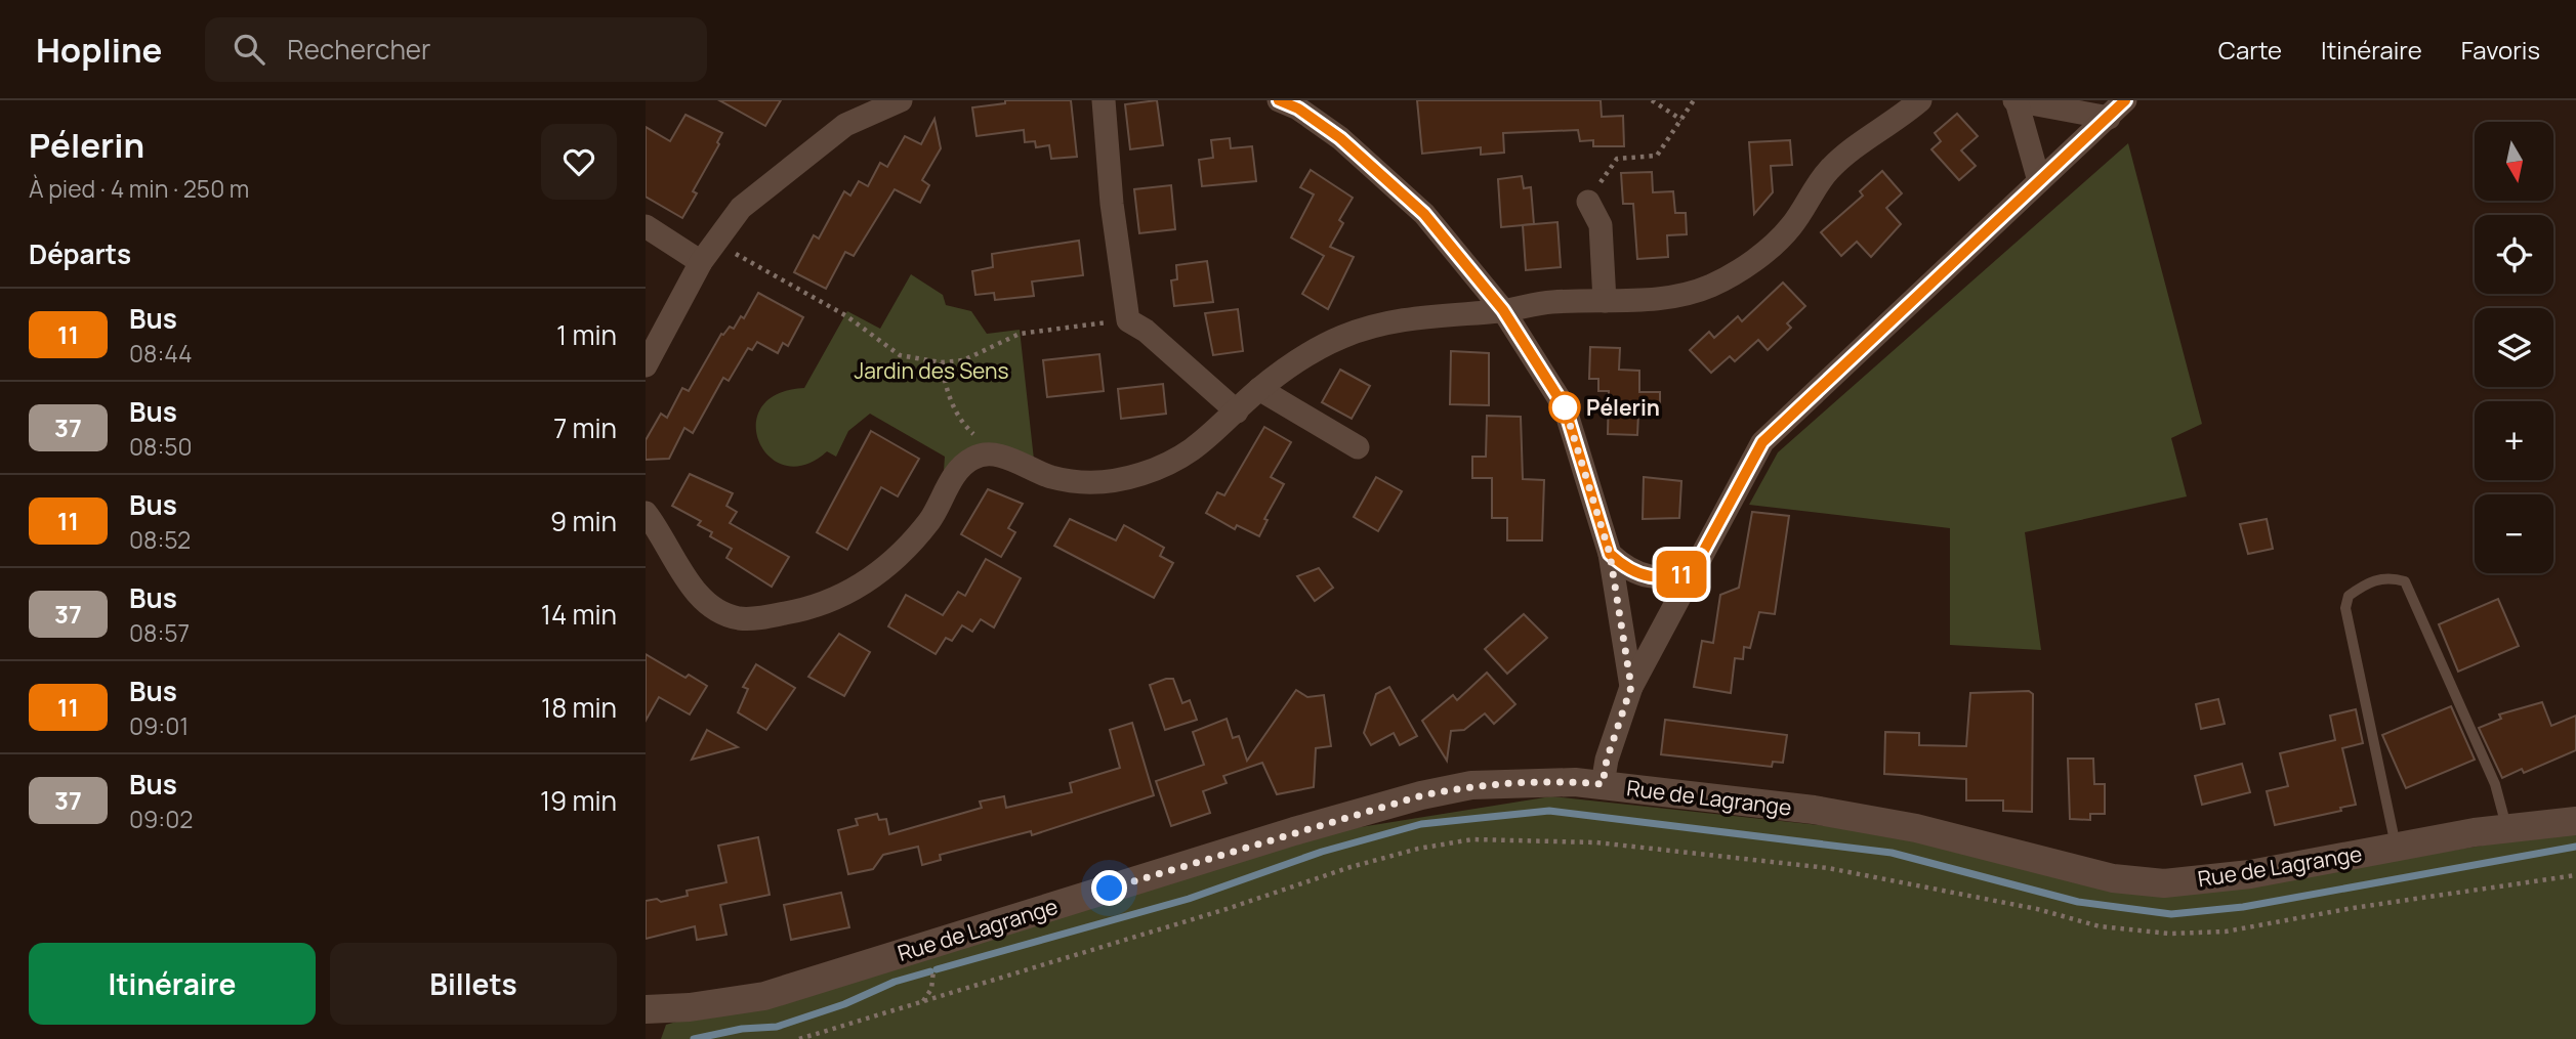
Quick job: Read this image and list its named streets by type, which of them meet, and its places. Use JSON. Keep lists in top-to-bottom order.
{
  "streets": {
    "street": ["Rue de Lagrange"]
  },
  "parks": ["Jardin des Sens"],
  "places": ["Pélerin"],
  "lines": ["bus line 11"],
  "north": "bottom",
  "page": {
    "header": "Hopline",
    "search": "Rechercher",
    "nav": ["Carte", "Itinéraire", "Favoris"],
    "heading": [
      ["Pélerin", "À pied · 4 min · 250 m"],
      "Départs"
    ],
    "on_map": "11",
    "map_buttons": ["+", "−"],
    "list": [
      {
        "mark": "11",
        "name": "Bus",
        "note": "08:44",
        "value": "1 min"
      },
      {
        "mark": "37",
        "name": "Bus",
        "note": "08:50",
        "value": "7 min"
      },
      {
        "mark": "11",
        "name": "Bus",
        "note": "08:52",
        "value": "9 min"
      },
      {
        "mark": "37",
        "name": "Bus",
        "note": "08:57",
        "value": "14 min"
      },
      {
        "mark": "11",
        "name": "Bus",
        "note": "09:01",
        "value": "18 min"
      },
      {
        "mark": "37",
        "name": "Bus",
        "note": "09:02",
        "value": "19 min"
      }
    ],
    "buttons": ["Itinéraire", "Billets"]
  }
}
